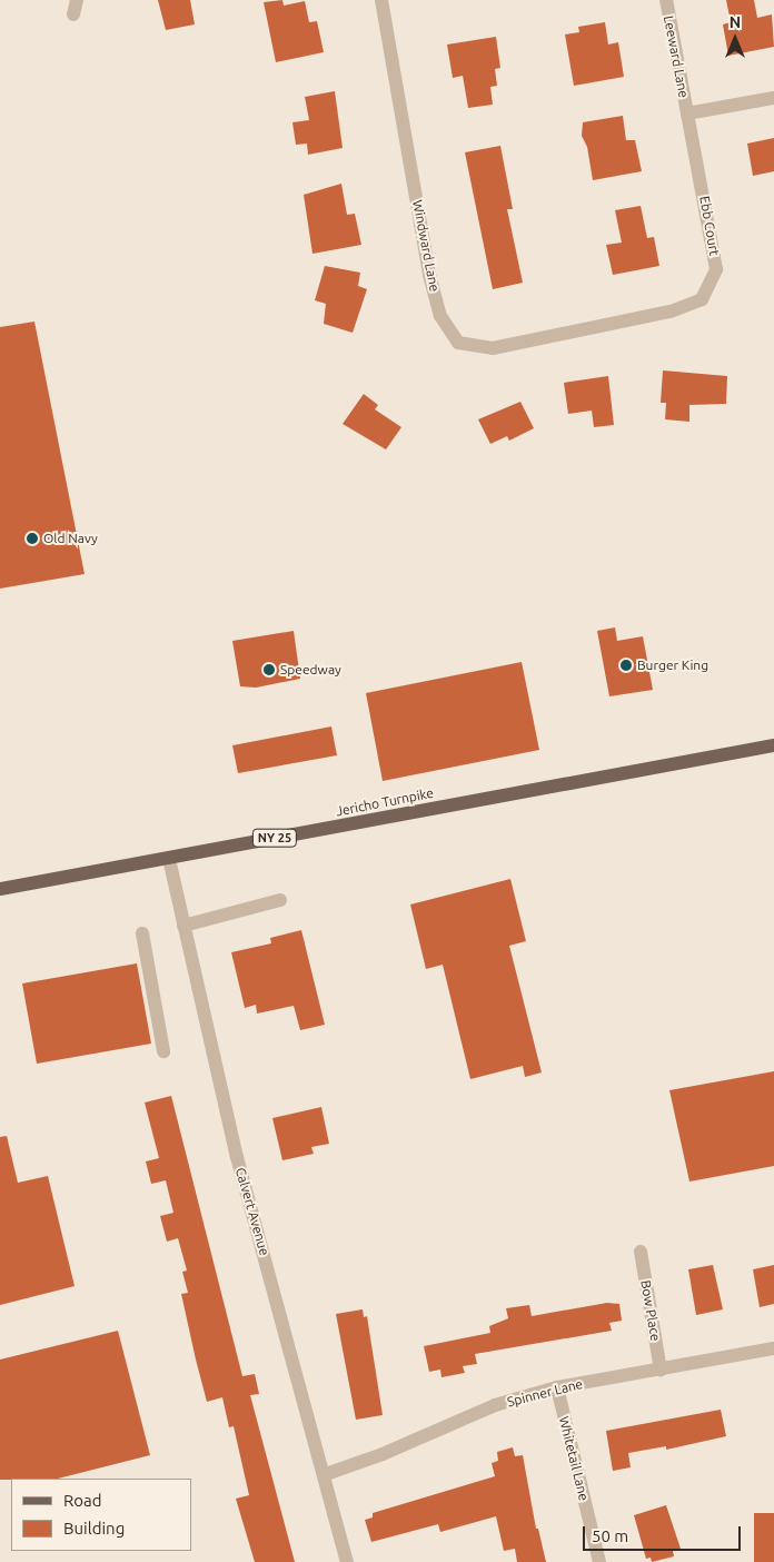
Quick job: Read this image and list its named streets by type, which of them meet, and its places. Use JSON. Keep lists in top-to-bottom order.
{
  "streets": {
    "main road": ["Jericho Turnpike", "NY 25"],
    "street": [
      "Leeward Lane",
      "Ebb Court",
      "Windward Lane",
      "Calvert Avenue",
      "Bow Place",
      "Spinner Lane",
      "Whitetail Lane"
    ]
  },
  "crossings": [
    ["Leeward Lane", "Ebb Court"],
    ["Ebb Court", "Windward Lane"],
    ["Jericho Turnpike", "Calvert Avenue"],
    ["Calvert Avenue", "Spinner Lane"],
    ["Bow Place", "Spinner Lane"],
    ["Spinner Lane", "Whitetail Lane"]
  ],
  "places": ["Old Navy", "Burger King", "Speedway"],
  "legend": ["Road", "Building"],
  "scale_bar": "50 m",
  "north": "top"
}
